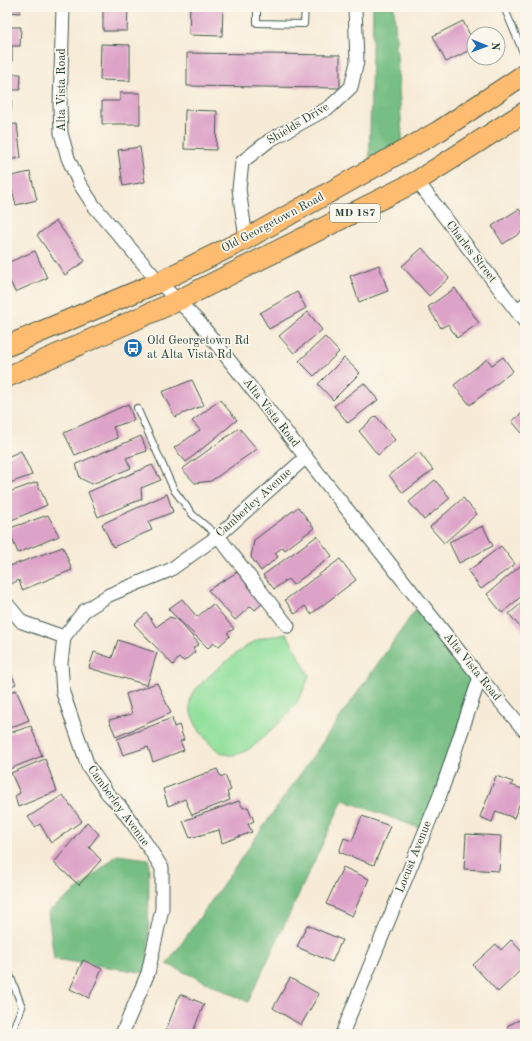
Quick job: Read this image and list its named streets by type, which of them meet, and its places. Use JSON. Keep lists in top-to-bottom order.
{
  "streets": {
    "main road": ["MD 187", "Old Georgetown Road"],
    "street": [
      "Alta Vista Road",
      "Shields Drive",
      "Charles Street",
      "Camberley Avenue",
      "Locust Avenue"
    ]
  },
  "crossings": [
    ["Alta Vista Road", "MD 187"],
    ["Alta Vista Road", "Old Georgetown Road"],
    ["Alta Vista Road", "Camberley Avenue"],
    ["Alta Vista Road", "Locust Avenue"],
    ["Shields Drive", "Old Georgetown Road"],
    ["MD 187", "Charles Street"]
  ],
  "places": {
    "bus stop": ["Old Georgetown Rd at Alta Vista Rd"]
  },
  "north": "right"
}
